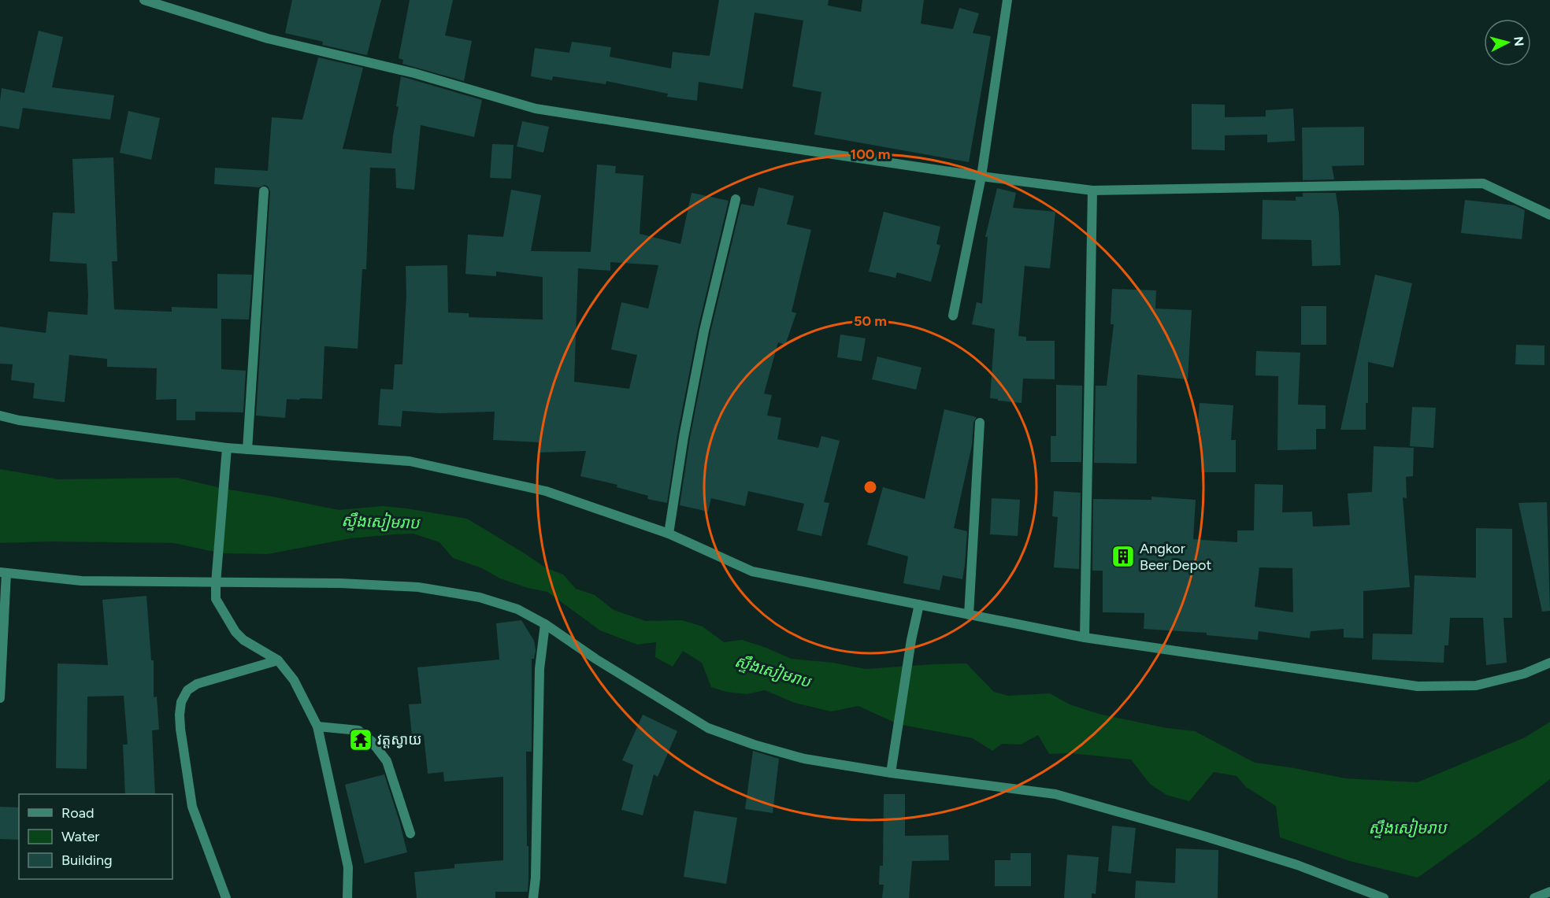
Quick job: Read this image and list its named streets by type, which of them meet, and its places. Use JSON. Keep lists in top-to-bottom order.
{
  "water": ["ស្ទឹងសៀមរាប"],
  "places": {
    "building": ["Angkor Beer Depot"],
    "temple": ["វត្តស្វាយ"]
  },
  "legend": ["Road", "Water", "Building"],
  "north": "right",
  "rings": ["100 m", "50 m"]
}
